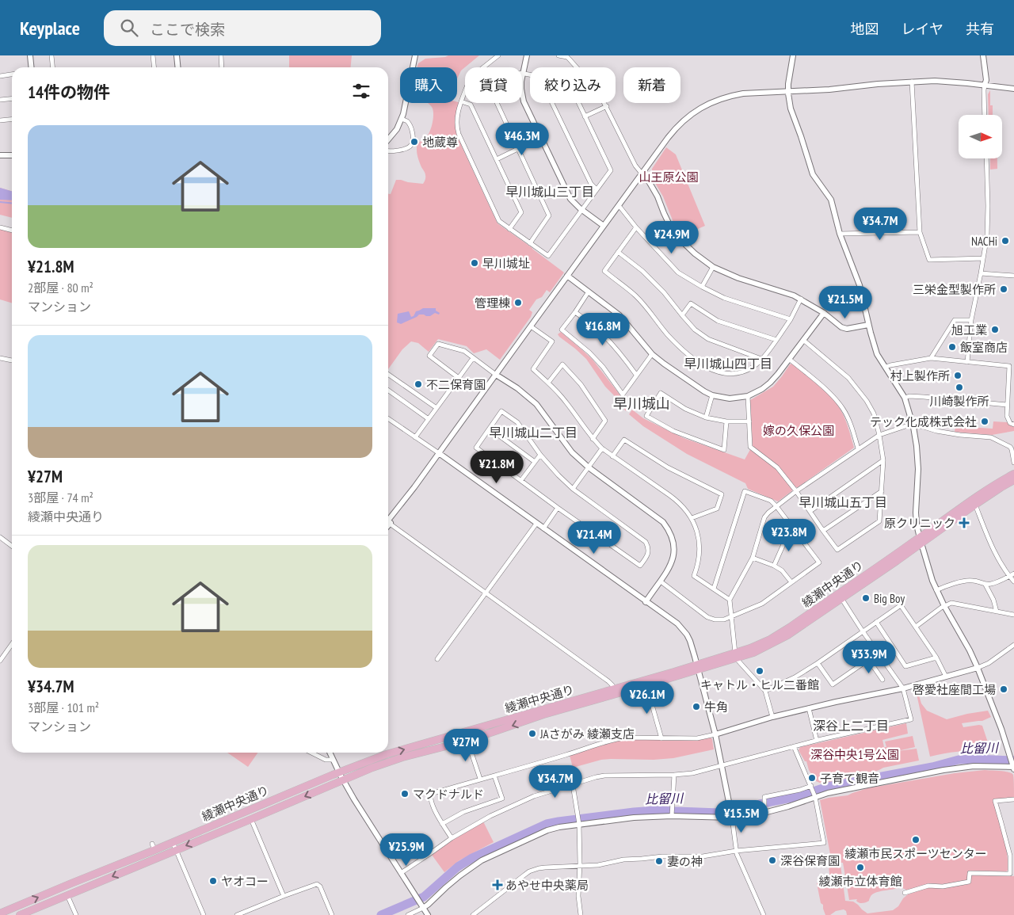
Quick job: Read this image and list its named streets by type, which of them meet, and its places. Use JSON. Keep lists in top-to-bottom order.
{
  "streets": {
    "main road": ["綾瀬中央通り"]
  },
  "districts": [
    "早川城山三丁目",
    "早川城山四丁目",
    "早川城山",
    "早川城山二丁目",
    "早川城山五丁目",
    "深谷上二丁目"
  ],
  "water": ["比留川"],
  "parks": ["山王原公園", "嫁の久保公園", "深谷中央1号公園"],
  "places": {
    "other": [
      "地蔵尊",
      "NACHi",
      "早川城址",
      "三栄金型製作所",
      "管理棟",
      "旭工業",
      "飯室商店",
      "村上製作所",
      "不二保育園",
      "川崎製作所",
      "テック化成株式会社",
      "Big Boy",
      "キャトル・ヒル二番館",
      "啓愛社座間工場",
      "牛角",
      "JAさがみ 綾瀬支店",
      "子育て観音",
      "マクドナルド",
      "綾瀬市民スポーツセンター",
      "深谷保育園",
      "妻の神",
      "綾瀬市立体育館",
      "ヤオコー"
    ],
    "health": ["原クリニック", "あやせ中央薬局"]
  },
  "north": "right",
  "page": {
    "header": "Keyplace",
    "search": "ここで検索",
    "nav": ["地図", "レイヤ", "共有"],
    "chip": [
      "購入",
      "賃貸",
      "絞り込み",
      "新着"
    ],
    "heading": "14件の物件",
    "list": [
      {
        "name": "¥21.8M",
        "note": "2部屋 · 80 m² · マンション"
      },
      {
        "name": "¥27M",
        "note": "3部屋 · 74 m² · 綾瀬中央通り"
      },
      {
        "name": "¥34.7M",
        "note": "3部屋 · 101 m² · マンション"
      }
    ],
    "price": [
      "¥46.3M",
      "¥34.7M",
      "¥24.9M",
      "¥21.5M",
      "¥16.8M",
      "¥21.8M",
      "¥23.8M",
      "¥21.4M",
      "¥33.9M",
      "¥26.1M",
      "¥27M",
      "¥34.7M",
      "¥15.5M",
      "¥25.9M"
    ]
  }
}
